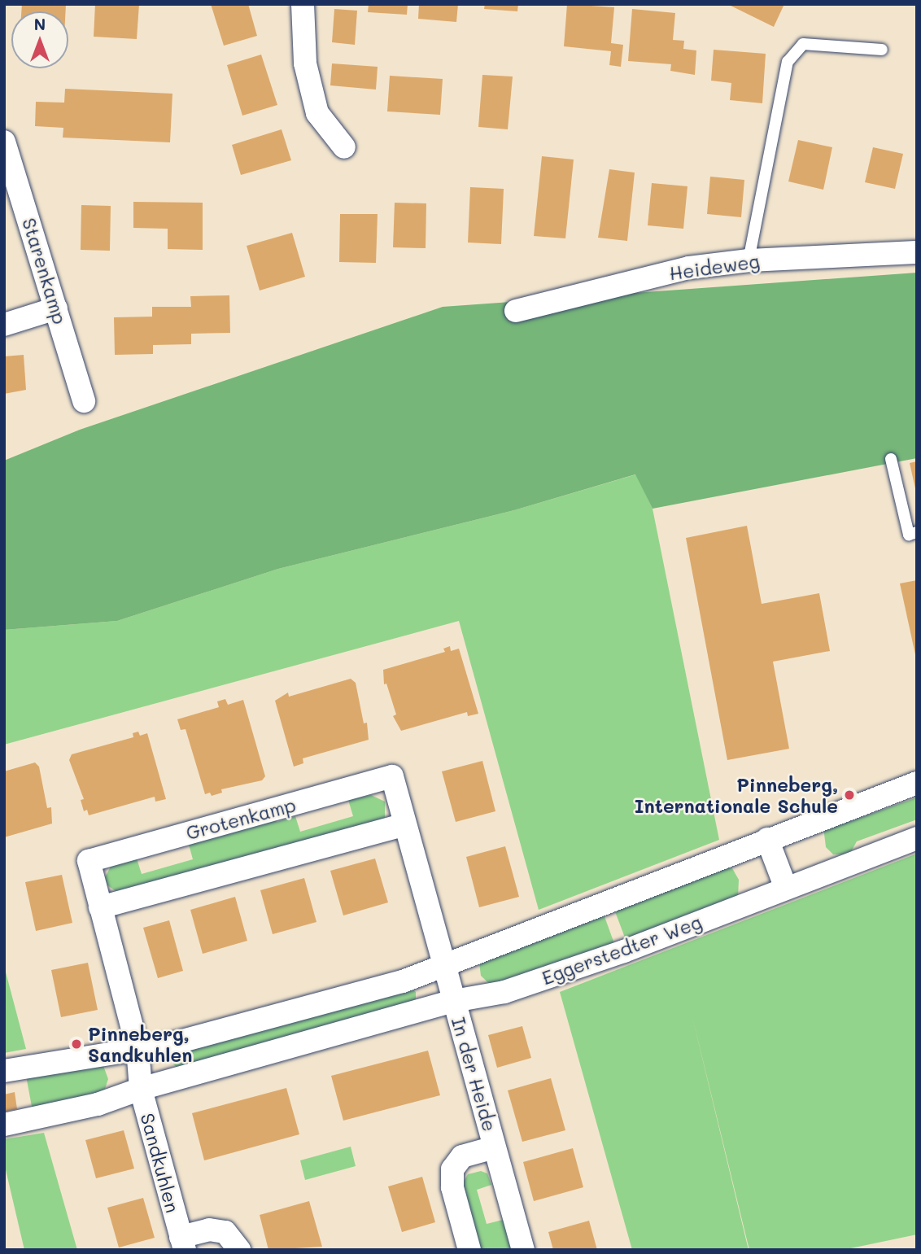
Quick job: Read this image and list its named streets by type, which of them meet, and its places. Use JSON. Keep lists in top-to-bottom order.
{
  "streets": {
    "street": [
      "Heideweg",
      "Starenkamp",
      "Grotenkamp",
      "Eggerstedter Weg",
      "In der Heide",
      "Sandkuhlen"
    ]
  },
  "crossings": [
    ["Eggerstedter Weg", "In der Heide"],
    ["Eggerstedter Weg", "Sandkuhlen"]
  ],
  "places": ["Pinneberg, Internationale Schule", "Pinneberg, Sandkuhlen"],
  "north": "top"
}
